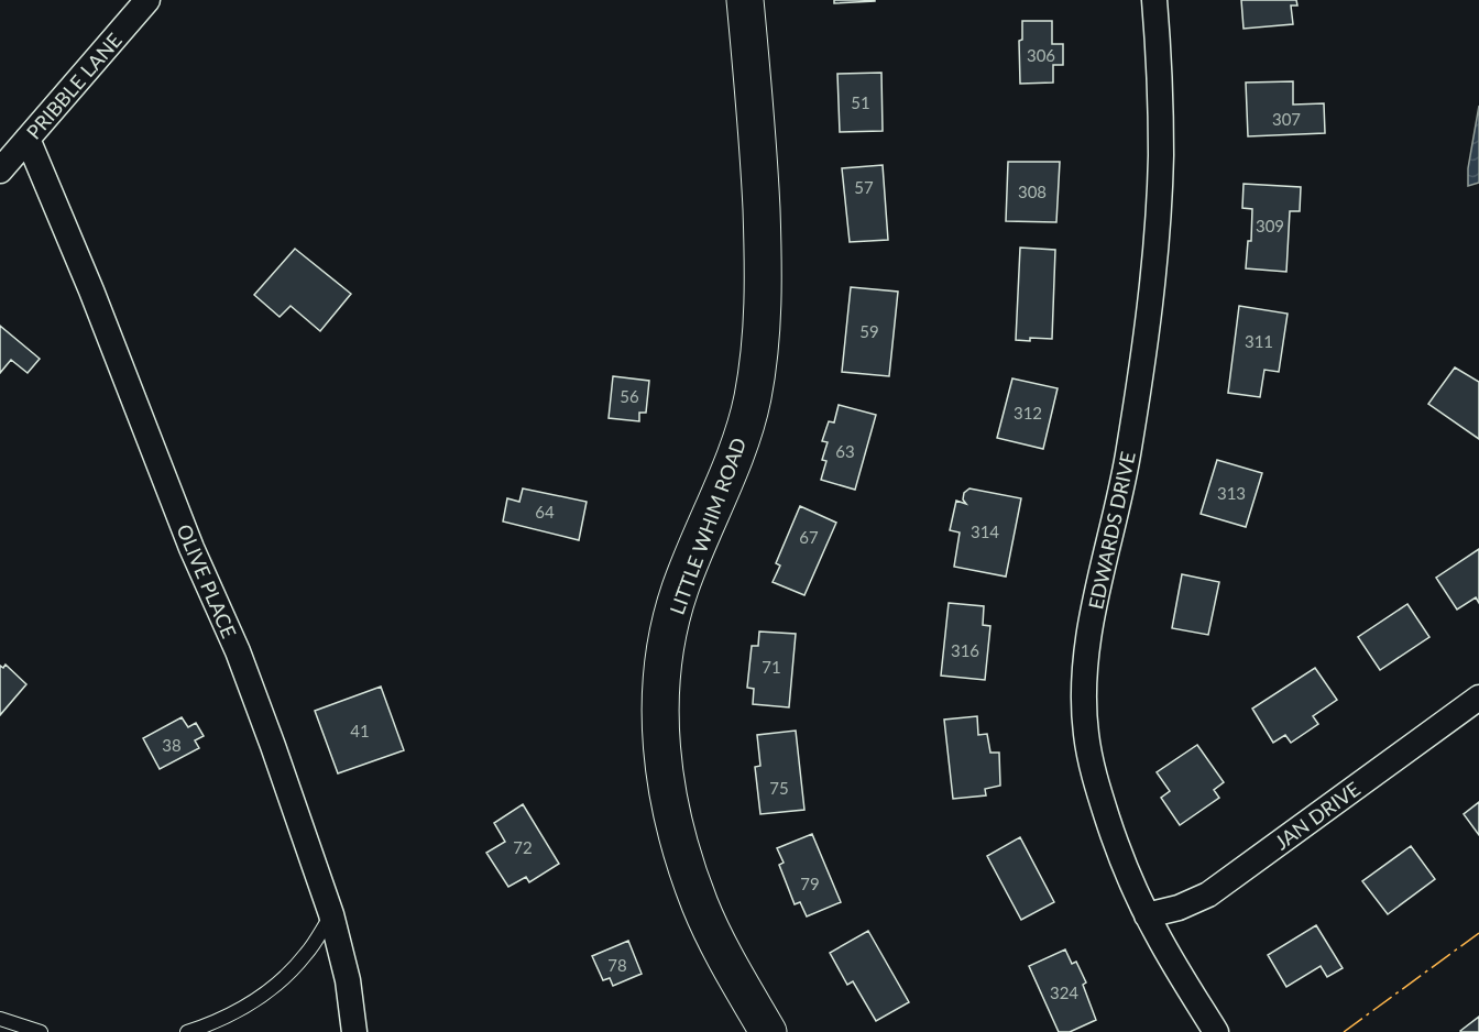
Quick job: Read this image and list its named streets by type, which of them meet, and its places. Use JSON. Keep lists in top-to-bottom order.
{
  "streets": {
    "street": [
      "PRIBBLE LANE",
      "LITTLE WHIM ROAD",
      "EDWARDS DRIVE",
      "OLIVE PLACE",
      "JAN DRIVE"
    ]
  },
  "crossings": [
    ["PRIBBLE LANE", "OLIVE PLACE"],
    ["EDWARDS DRIVE", "JAN DRIVE"]
  ],
  "house_numbers": [
    "306",
    "51",
    "307",
    "57",
    "308",
    "309",
    "59",
    "311",
    "56",
    "312",
    "63",
    "313",
    "64",
    "314",
    "67",
    "316",
    "71",
    "41",
    "38",
    "75",
    "72",
    "79",
    "78",
    "324"
  ]
}
